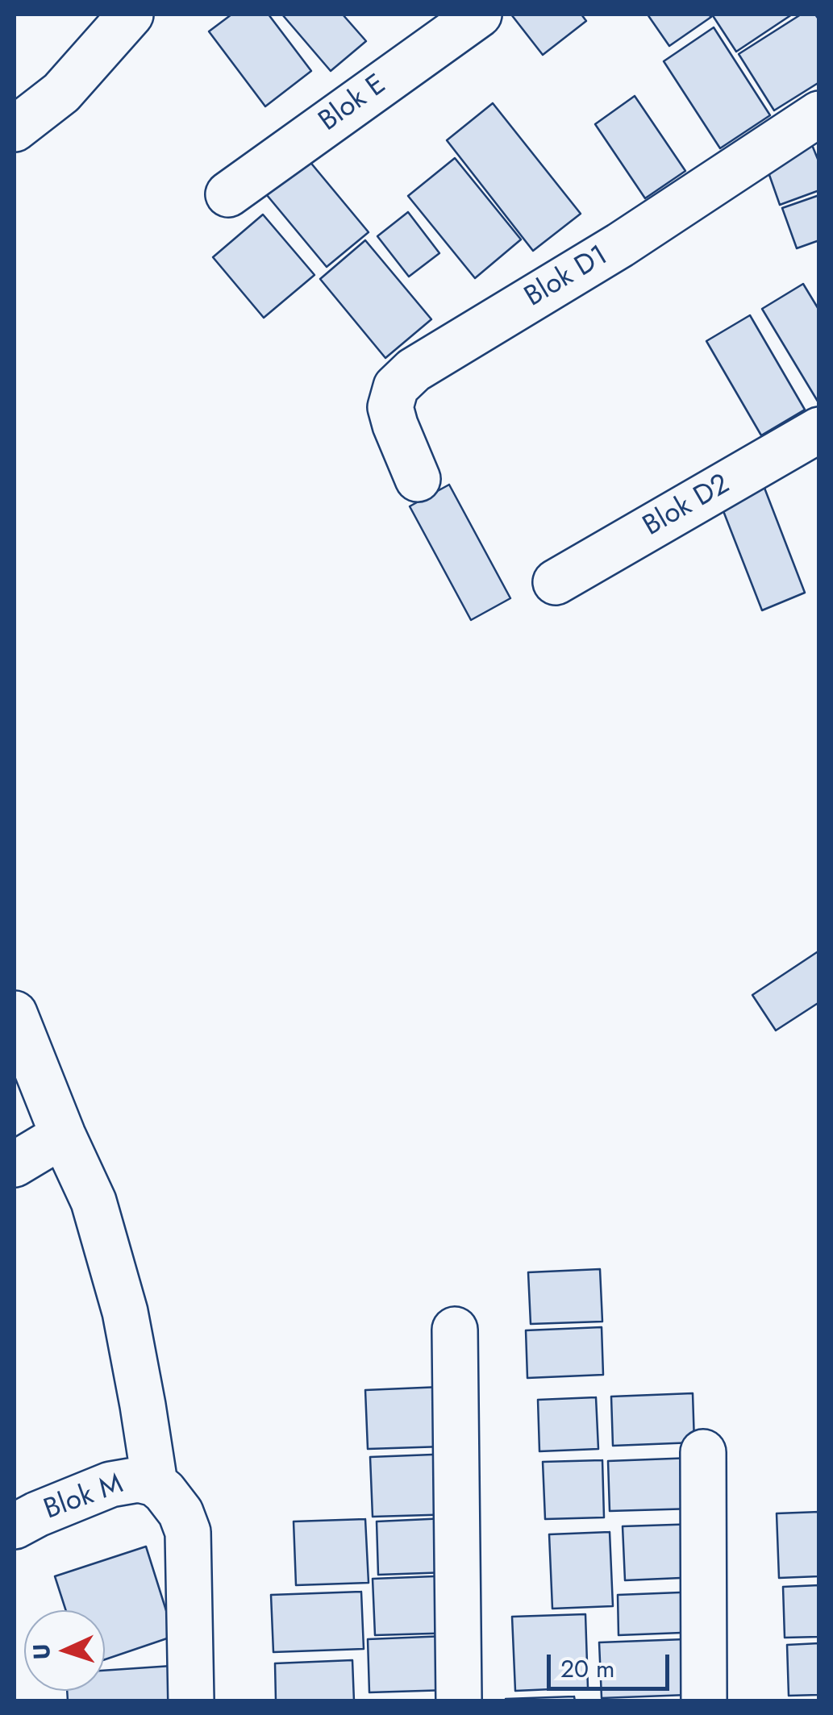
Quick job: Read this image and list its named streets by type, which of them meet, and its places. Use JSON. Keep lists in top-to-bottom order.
{
  "streets": {
    "street": [
      "Blok E",
      "Blok D1",
      "Blok D2",
      "Blok M"
    ]
  },
  "scale_bar": "20 m",
  "north": "left"
}
